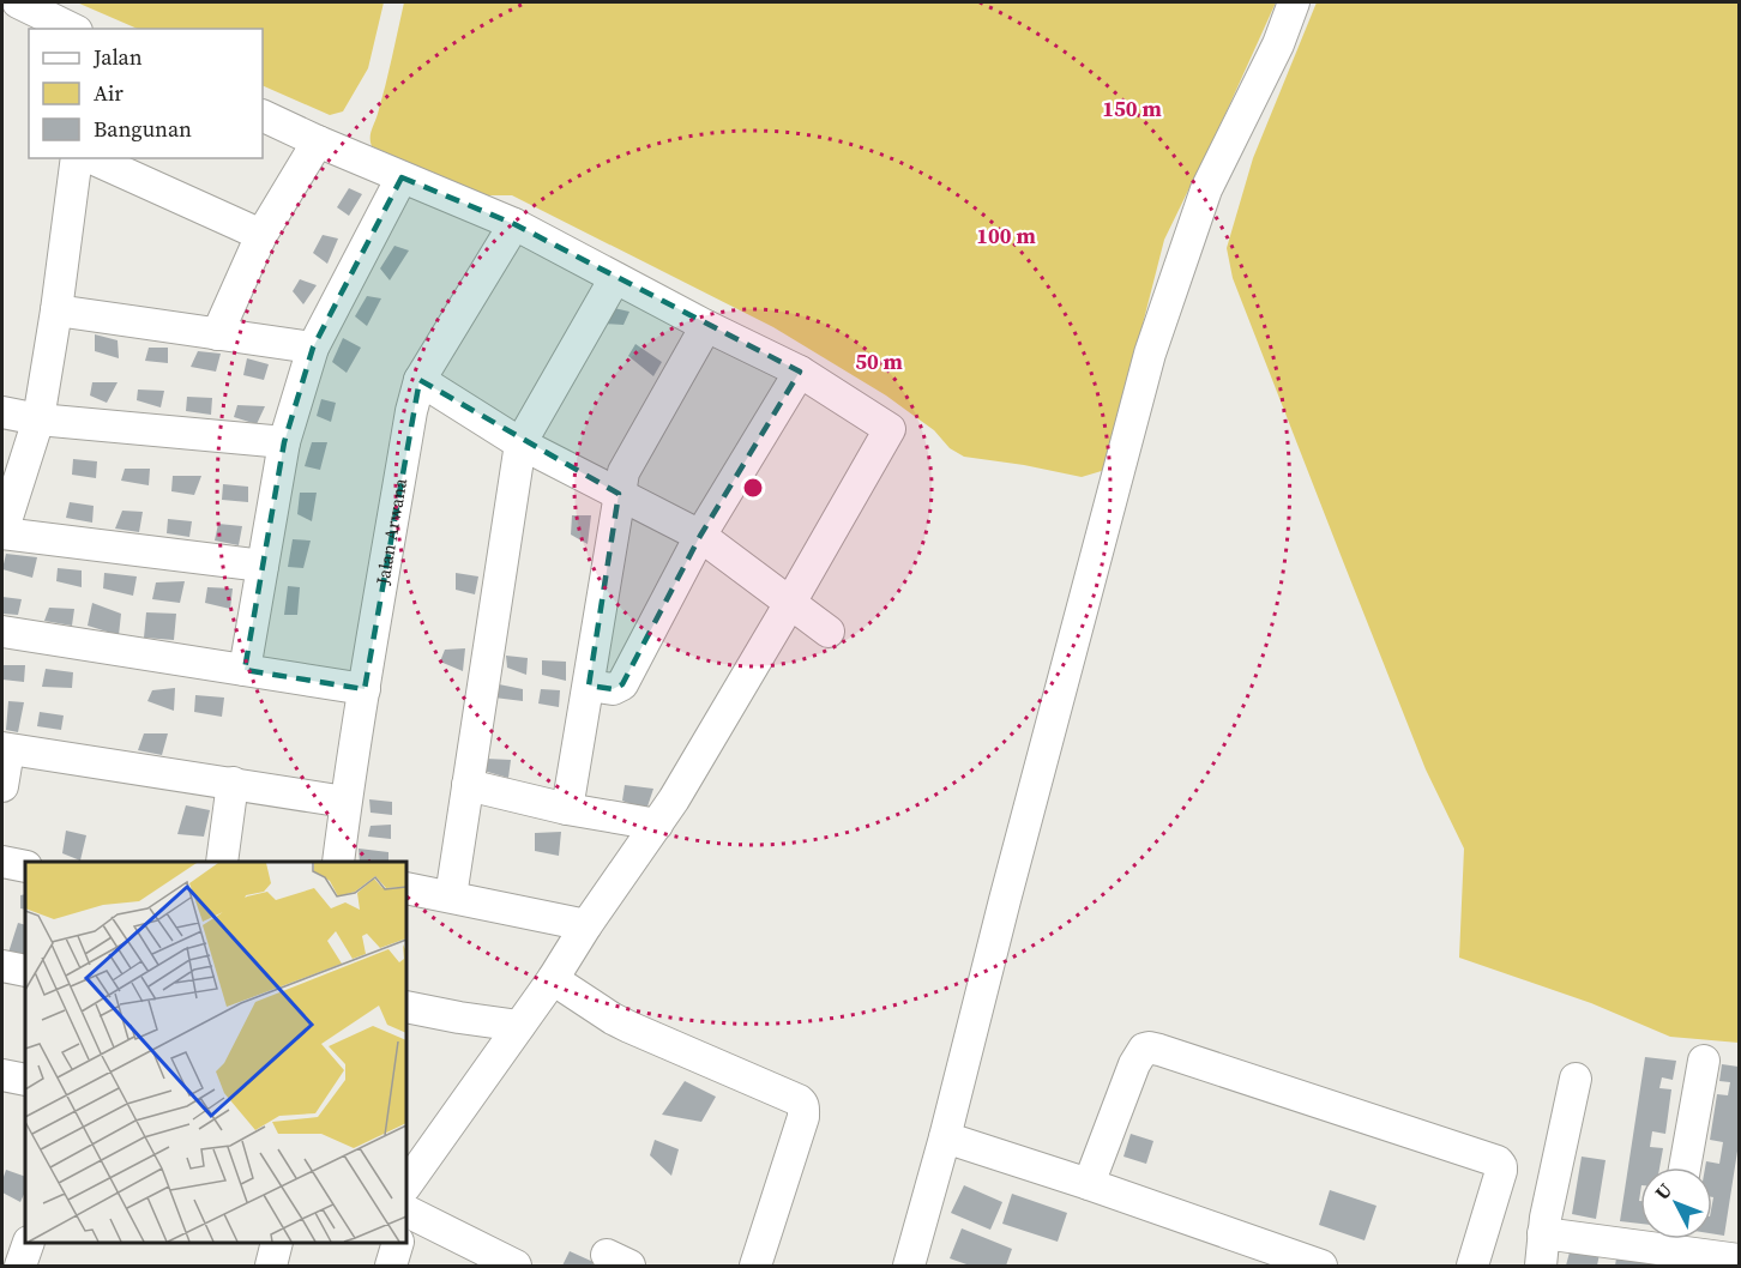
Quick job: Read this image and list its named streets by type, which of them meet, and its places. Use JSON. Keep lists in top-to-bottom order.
{
  "streets": {
    "street": ["Jalan Arwana"]
  },
  "legend": ["Jalan", "Air", "Bangunan"],
  "north": "top left",
  "rings": ["150 m", "100 m", "50 m"]
}
